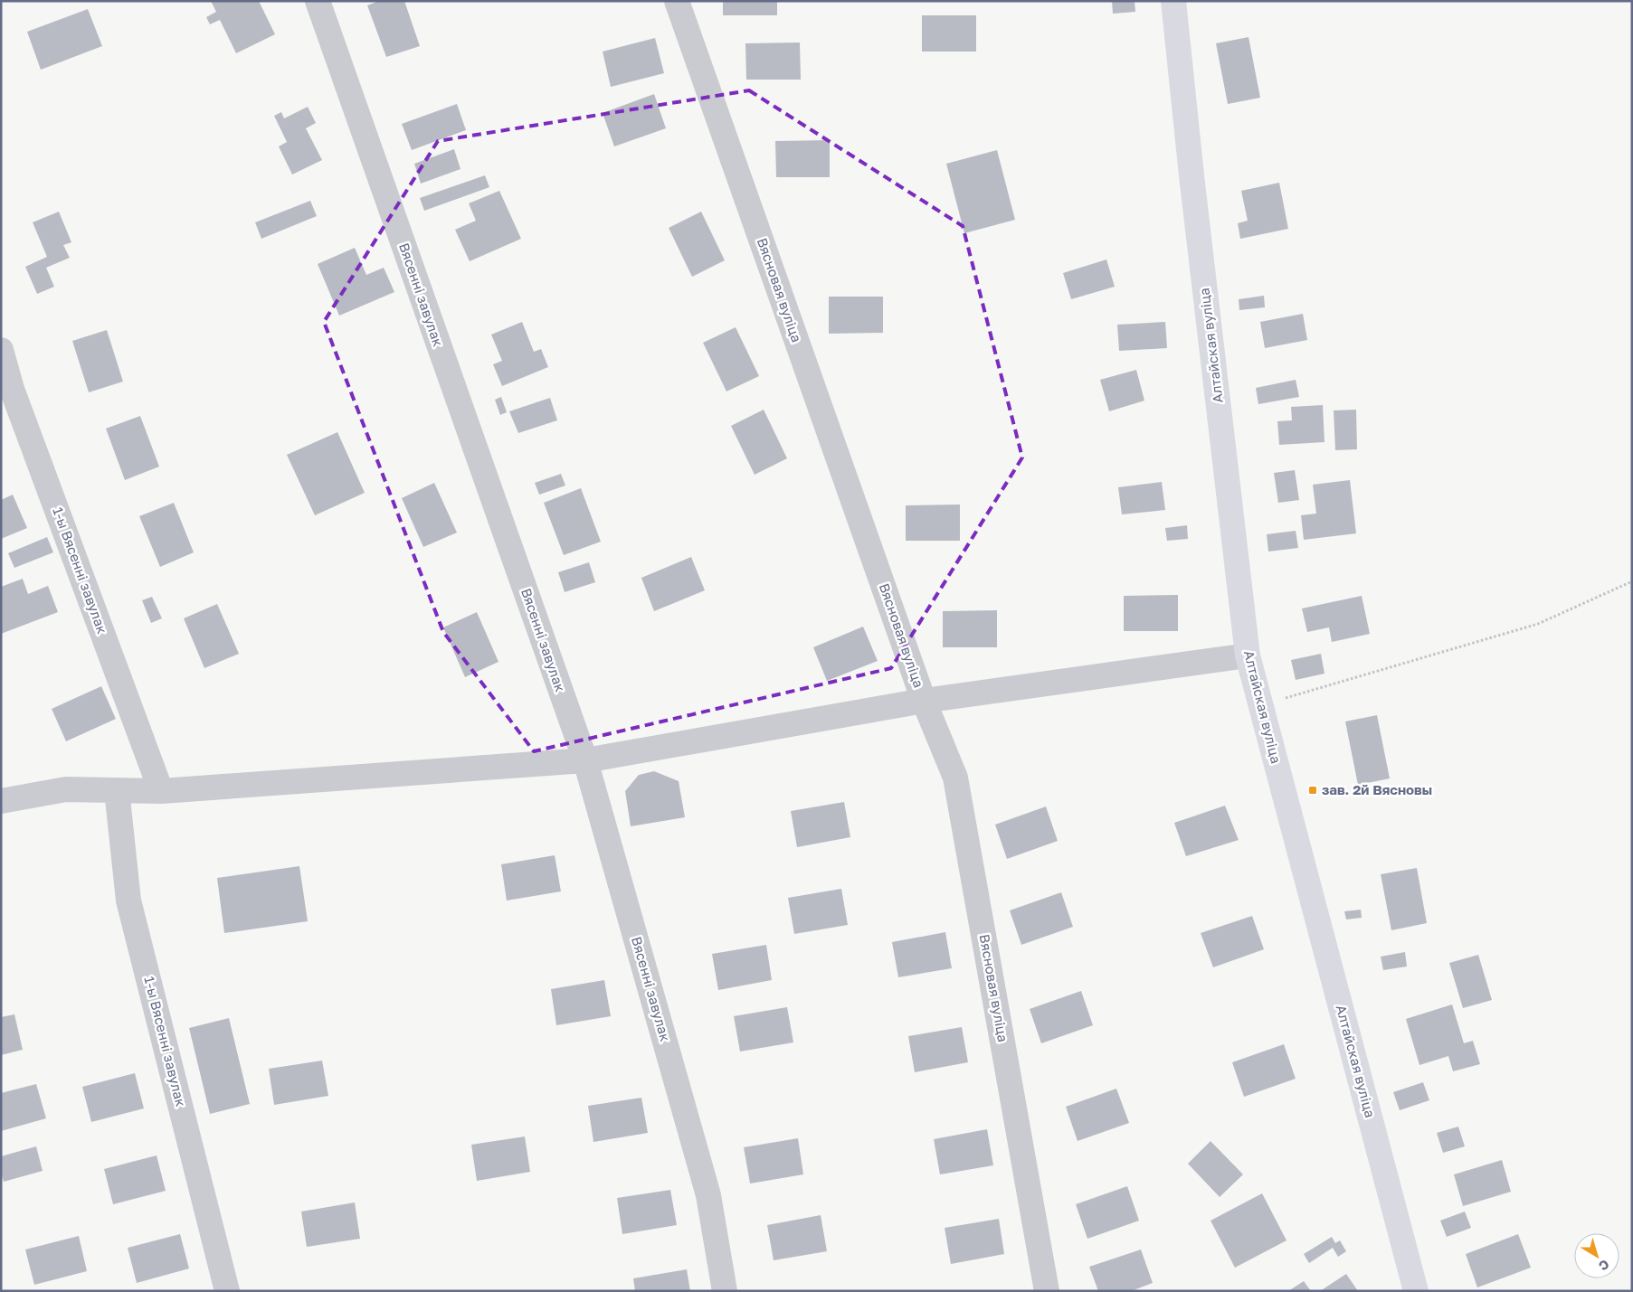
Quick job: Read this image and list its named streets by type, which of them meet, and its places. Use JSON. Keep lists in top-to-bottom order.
{
  "streets": {
    "main road": ["Алтайская вуліца"],
    "street": ["Вясновая вуліца", "Вясенні завулак", "1-ы Вясенні завулак"]
  },
  "places": {
    "transit": ["зав. 2й Вясновы"]
  },
  "north": "bottom right"
}
